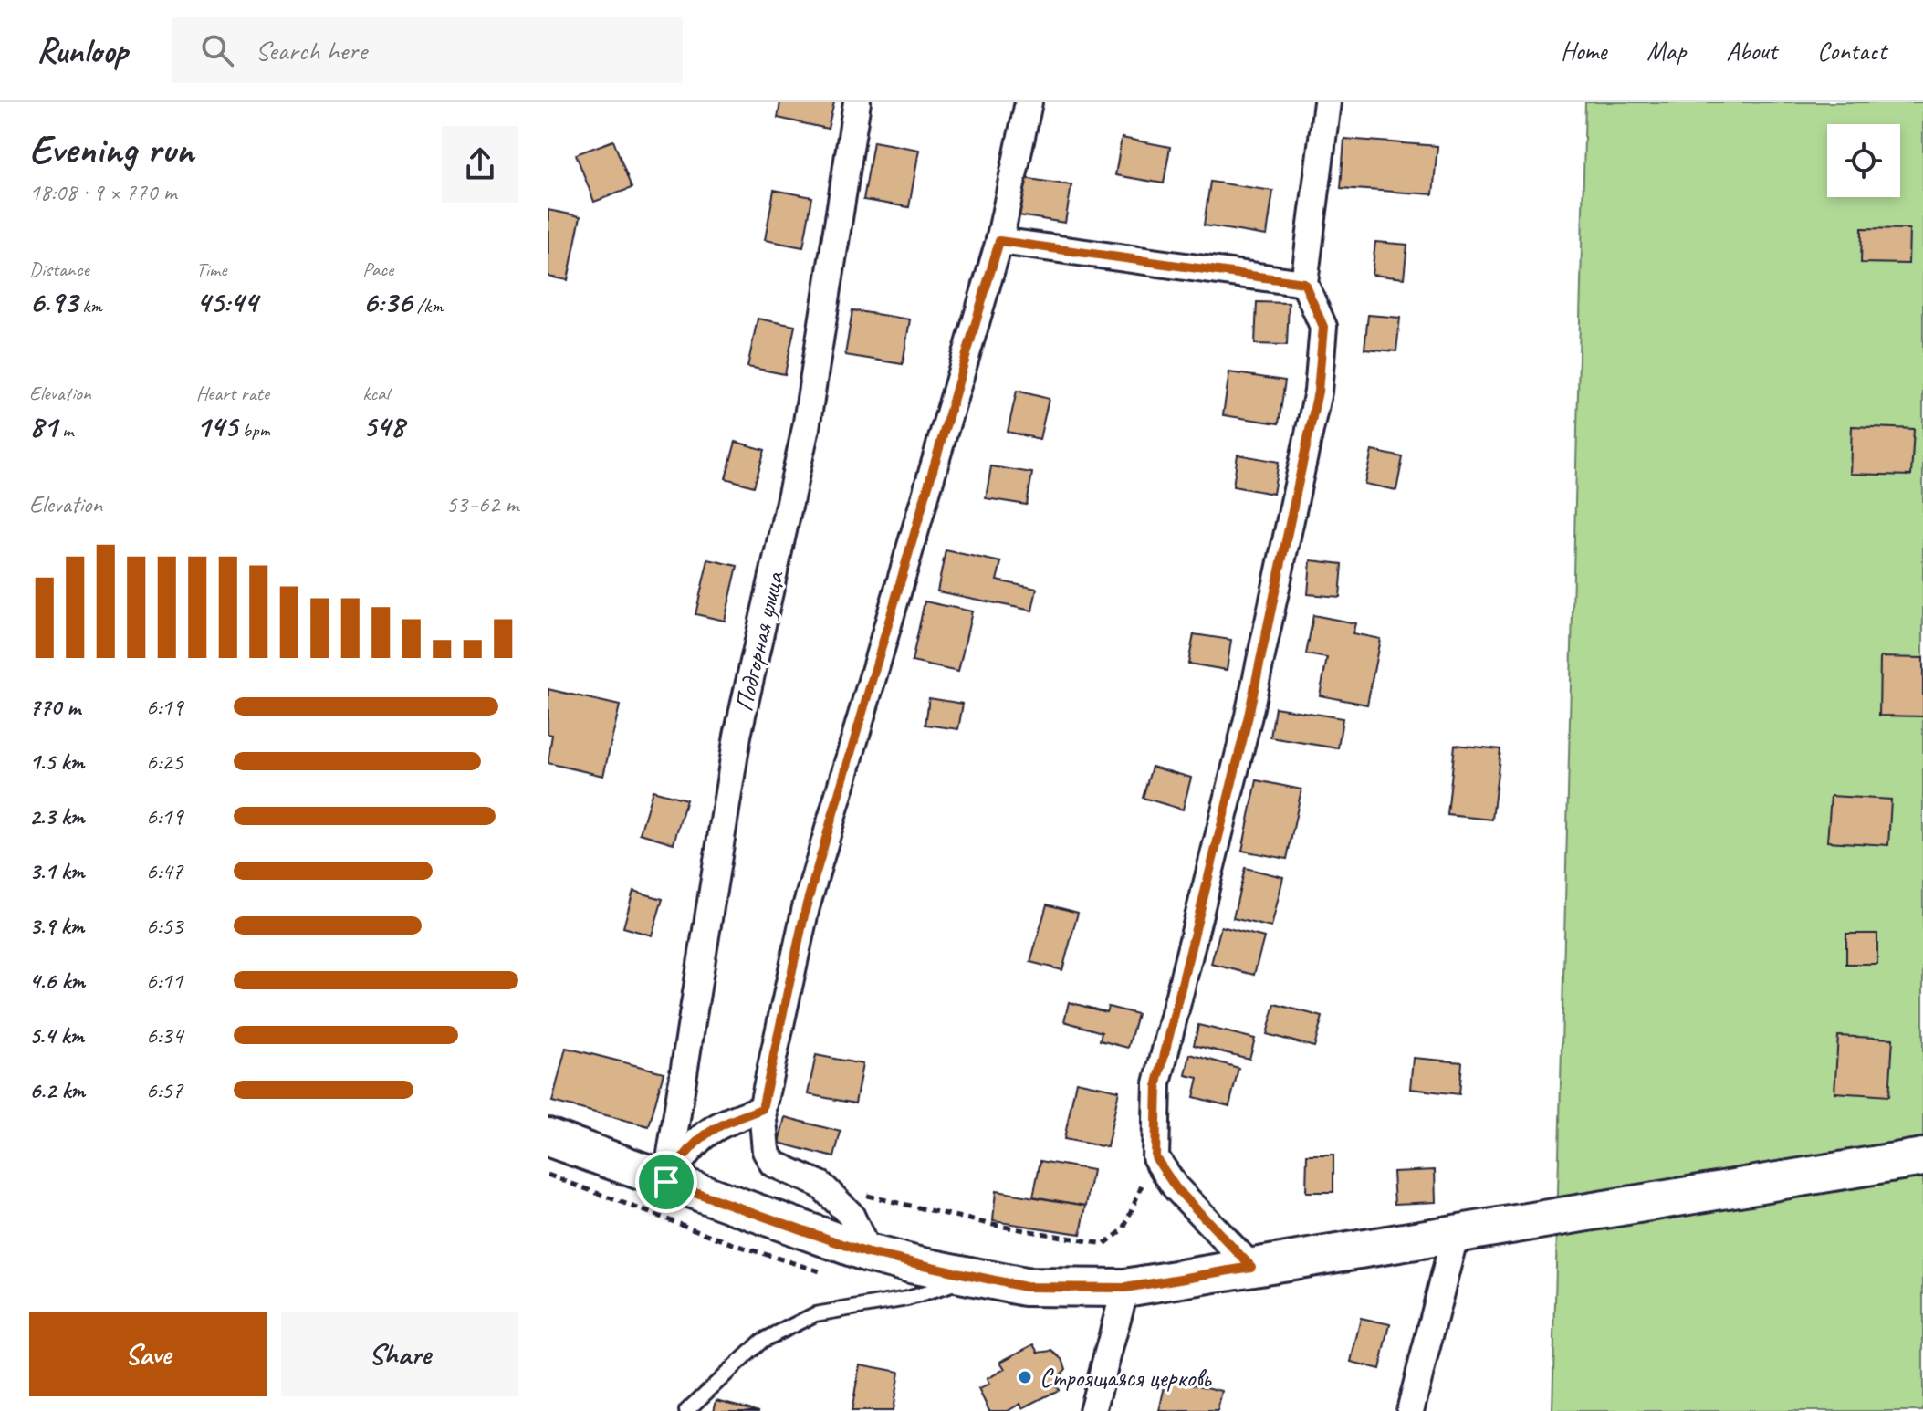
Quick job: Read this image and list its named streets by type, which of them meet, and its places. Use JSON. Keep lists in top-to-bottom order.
{
  "streets": {
    "street": ["Подгорная улица"]
  },
  "places": ["Строящаяся церковь"],
  "page": {
    "header": "Runloop",
    "search": "Search here",
    "nav": [
      "Home",
      "Map",
      "About",
      "Contact"
    ],
    "heading": ["Evening run", "18:08 · 9 × 770 m"],
    "stats": [
      ["Distance", "6.93 km"],
      ["Time", "45:44"],
      ["Pace", "6:36 /km"],
      ["Elevation", "81 m"],
      ["Heart rate", "145 bpm"],
      ["kcal", "548"]
    ],
    "chart": ["Elevation", "53–62 m"],
    "list": [
      {
        "name": "770 m",
        "note": "6:19"
      },
      {
        "name": "1.5 km",
        "note": "6:25"
      },
      {
        "name": "2.3 km",
        "note": "6:19"
      },
      {
        "name": "3.1 km",
        "note": "6:47"
      },
      {
        "name": "3.9 km",
        "note": "6:53"
      },
      {
        "name": "4.6 km",
        "note": "6:11"
      },
      {
        "name": "5.4 km",
        "note": "6:34"
      },
      {
        "name": "6.2 km",
        "note": "6:57"
      }
    ],
    "buttons": ["Save", "Share"]
  }
}
